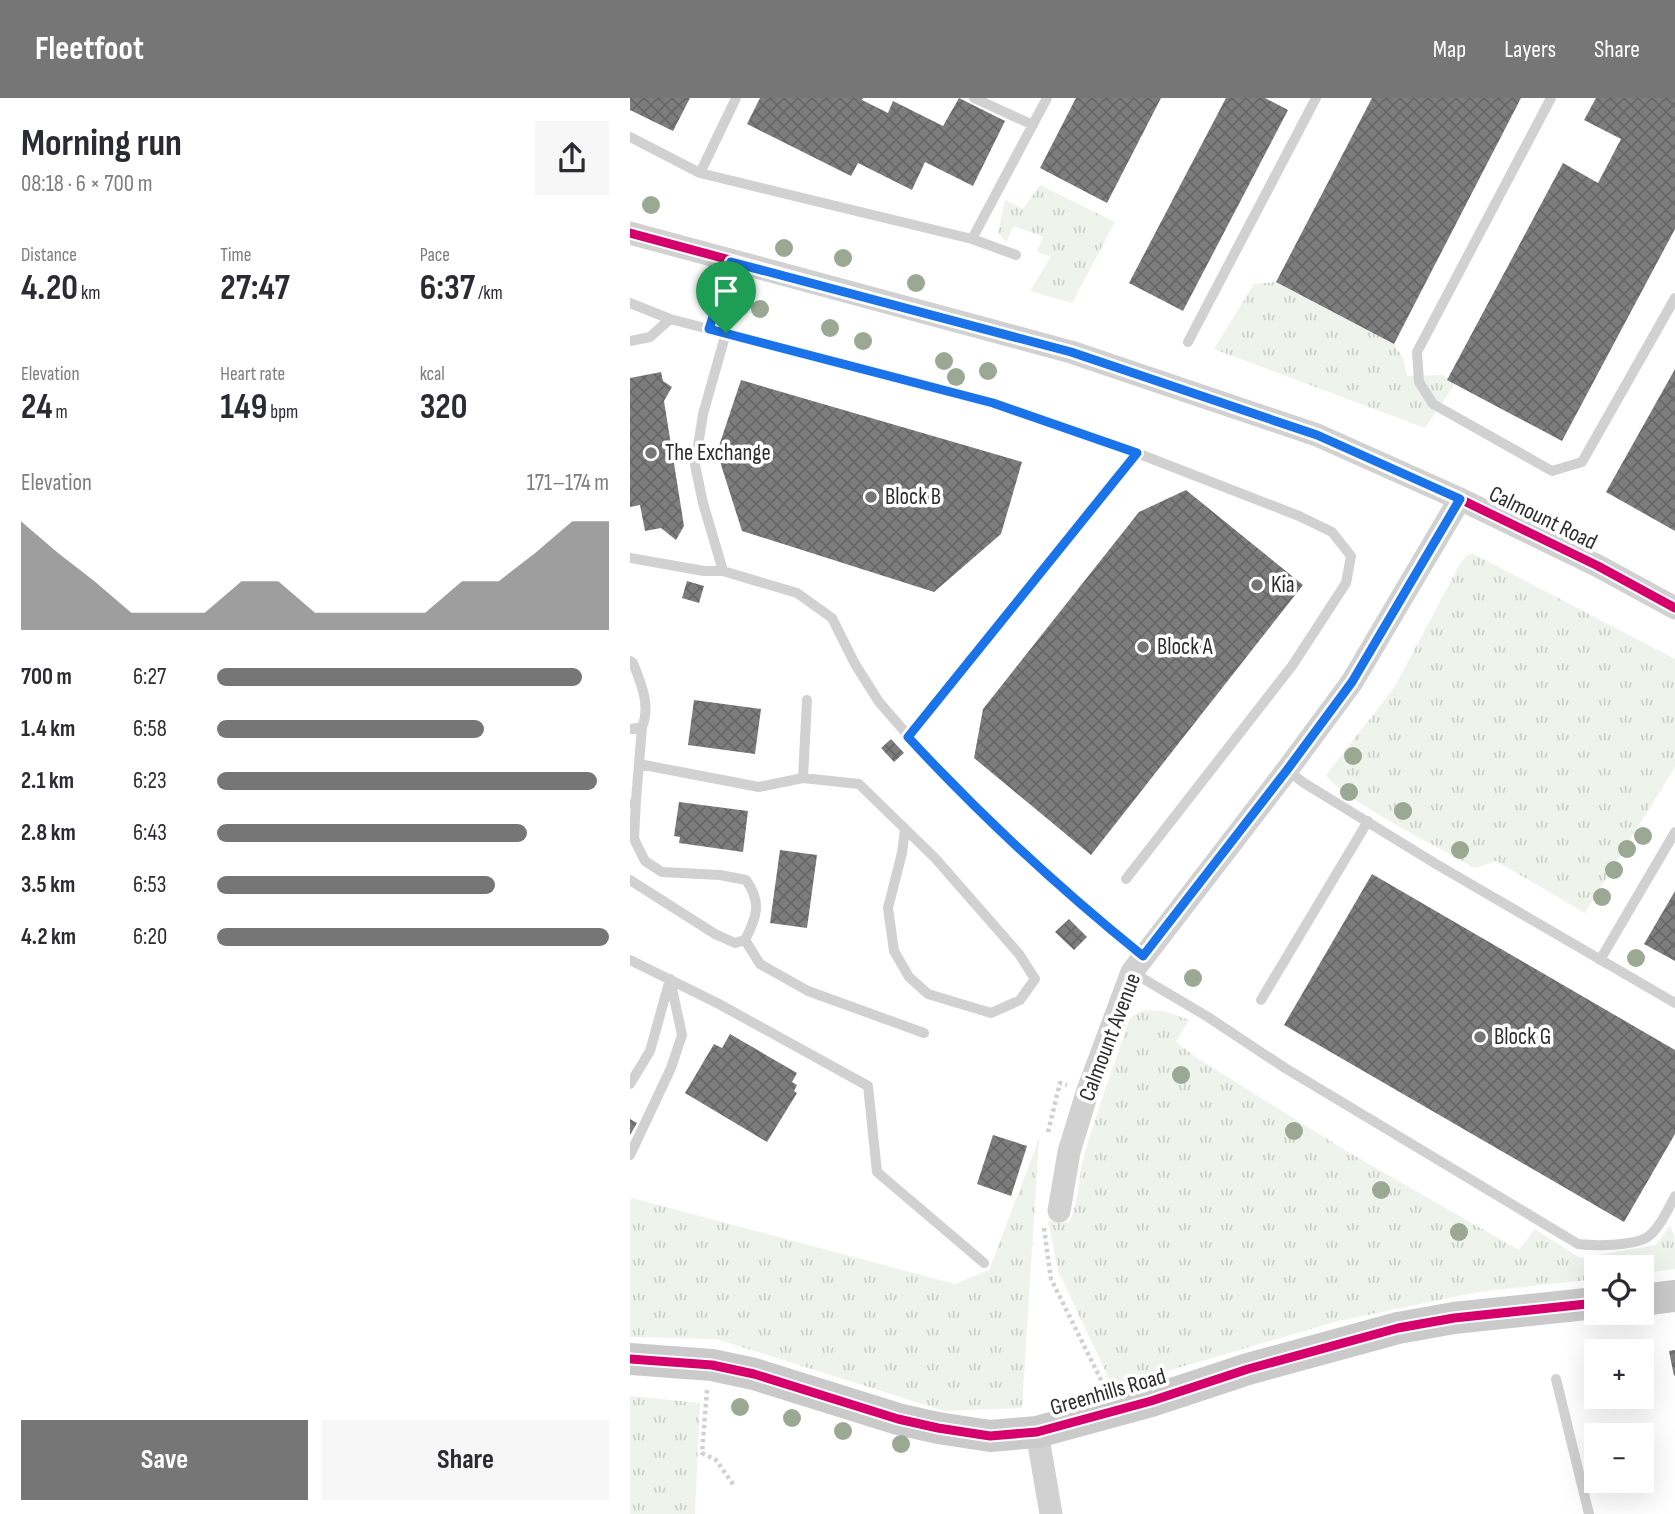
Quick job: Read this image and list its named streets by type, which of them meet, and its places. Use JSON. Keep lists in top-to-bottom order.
{
  "streets": {
    "main road": ["Greenhills Road"],
    "street": ["Calmount Road", "Calmount Avenue"]
  },
  "crossings": [
    ["Calmount Road", "Calmount Avenue"]
  ],
  "places": [
    "The Exchange",
    "Block B",
    "Kia",
    "Block A",
    "Block G"
  ],
  "page": {
    "header": "Fleetfoot",
    "nav": ["Map", "Layers", "Share"],
    "heading": ["Morning run", "08:18 · 6 × 700 m"],
    "stats": [
      ["Distance", "4.20 km"],
      ["Time", "27:47"],
      ["Pace", "6:37 /km"],
      ["Elevation", "24 m"],
      ["Heart rate", "149 bpm"],
      ["kcal", "320"]
    ],
    "chart": ["Elevation", "171–174 m"],
    "list": [
      {
        "name": "700 m",
        "note": "6:27"
      },
      {
        "name": "1.4 km",
        "note": "6:58"
      },
      {
        "name": "2.1 km",
        "note": "6:23"
      },
      {
        "name": "2.8 km",
        "note": "6:43"
      },
      {
        "name": "3.5 km",
        "note": "6:53"
      },
      {
        "name": "4.2 km",
        "note": "6:20"
      }
    ],
    "map_buttons": ["+", "−"],
    "buttons": ["Save", "Share"]
  }
}
